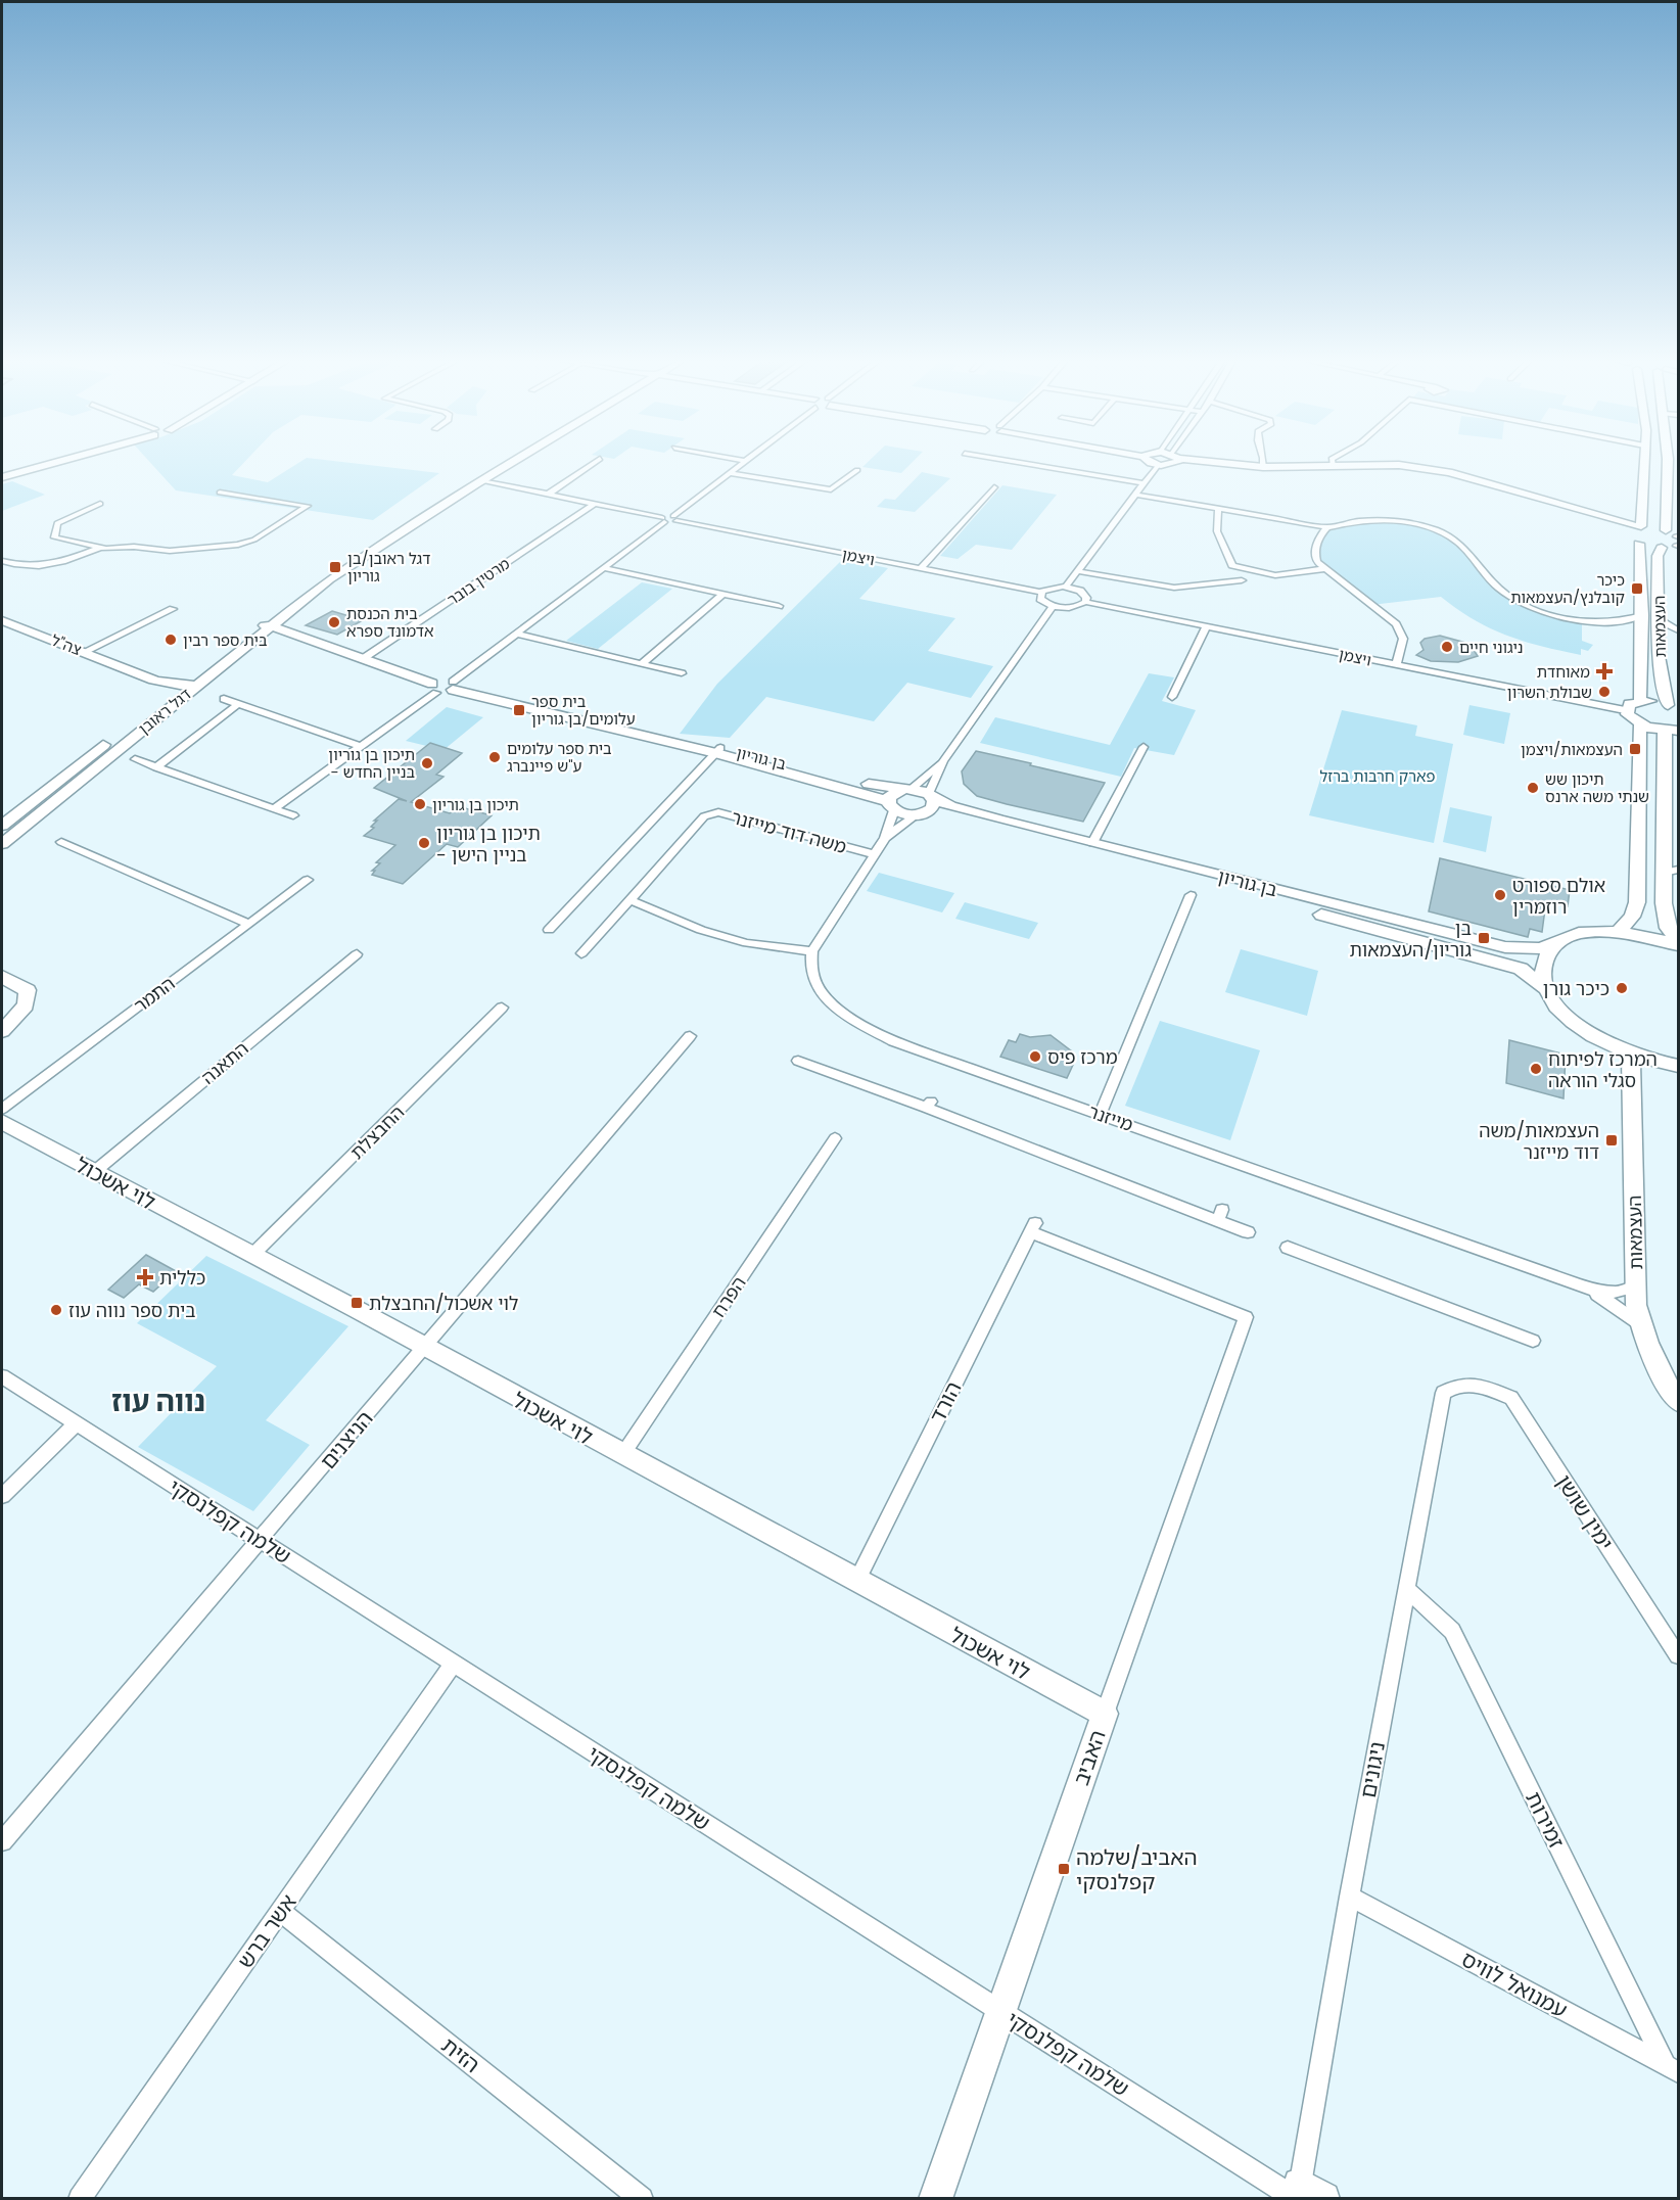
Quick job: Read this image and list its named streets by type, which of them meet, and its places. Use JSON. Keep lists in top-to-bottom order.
{
  "streets": {
    "street": [
      "ויצמן",
      "מרטין בובר",
      "העצמאות",
      "צה\"ל",
      "דגל ראובן",
      "בן גוריון",
      "משה דוד מייזנר",
      "התמר",
      "התאנה",
      "מייזנר",
      "החבצלת",
      "לוי אשכול",
      "הפרח",
      "הורד",
      "הניצנים",
      "ימין שושן",
      "שלמה קפלנסקי",
      "האביב",
      "ניגונים",
      "זמירות",
      "אשר ברש",
      "עמנואל לוויס",
      "הזית"
    ]
  },
  "crossings": [
    ["העצמאות", "בן גוריון"],
    ["העצמאות", "מייזנר"],
    ["צה\"ל", "דגל ראובן"],
    ["התאנה", "לוי אשכול"],
    ["החבצלת", "לוי אשכול"],
    ["לוי אשכול", "הפרח"],
    ["לוי אשכול", "הורד"],
    ["לוי אשכול", "הניצנים"],
    ["לוי אשכול", "האביב"],
    ["הורד", "האביב"],
    ["הניצנים", "שלמה קפלנסקי"],
    ["ימין שושן", "ניגונים"],
    ["שלמה קפלנסקי", "האביב"],
    ["שלמה קפלנסקי", "ניגונים"],
    ["שלמה קפלנסקי", "אשר ברש"],
    ["ניגונים", "זמירות"],
    ["ניגונים", "עמנואל לוויס"],
    ["זמירות", "עמנואל לוויס"],
    ["אשר ברש", "הזית"]
  ],
  "districts": ["נווה עוז"],
  "parks": ["פארק חרבות ברזל"],
  "places": {
    "transit": [
      "דגל ראובן/בן גוריון",
      "כיכר קובלנץ/העצמאות",
      "בית ספר עלומים/בן גוריון",
      "העצמאות/ויצמן",
      "בן גוריון/העצמאות",
      "העצמאות/משה דוד מייזנר",
      "לוי אשכול/החבצלת",
      "האביב/שלמה קפלנסקי"
    ],
    "other": [
      "בית הכנסת אדמונד ספרא",
      "בית ספר רבין",
      "ניגוני חיים",
      "שבולת השרון",
      "בית ספר עלומים ע\"ש פיינברג",
      "תיכון בן גוריון - בניין החדש",
      "תיכון שש שנתי משה ארנס",
      "תיכון בן גוריון",
      "תיכון בן גוריון - בניין הישן",
      "אולם ספורט רוזמרין",
      "כיכר גורן",
      "מרכז פיס",
      "המרכז לפיתוח סגלי הוראה",
      "בית ספר נווה עוז"
    ],
    "health": ["מאוחדת", "כללית"]
  }
}
